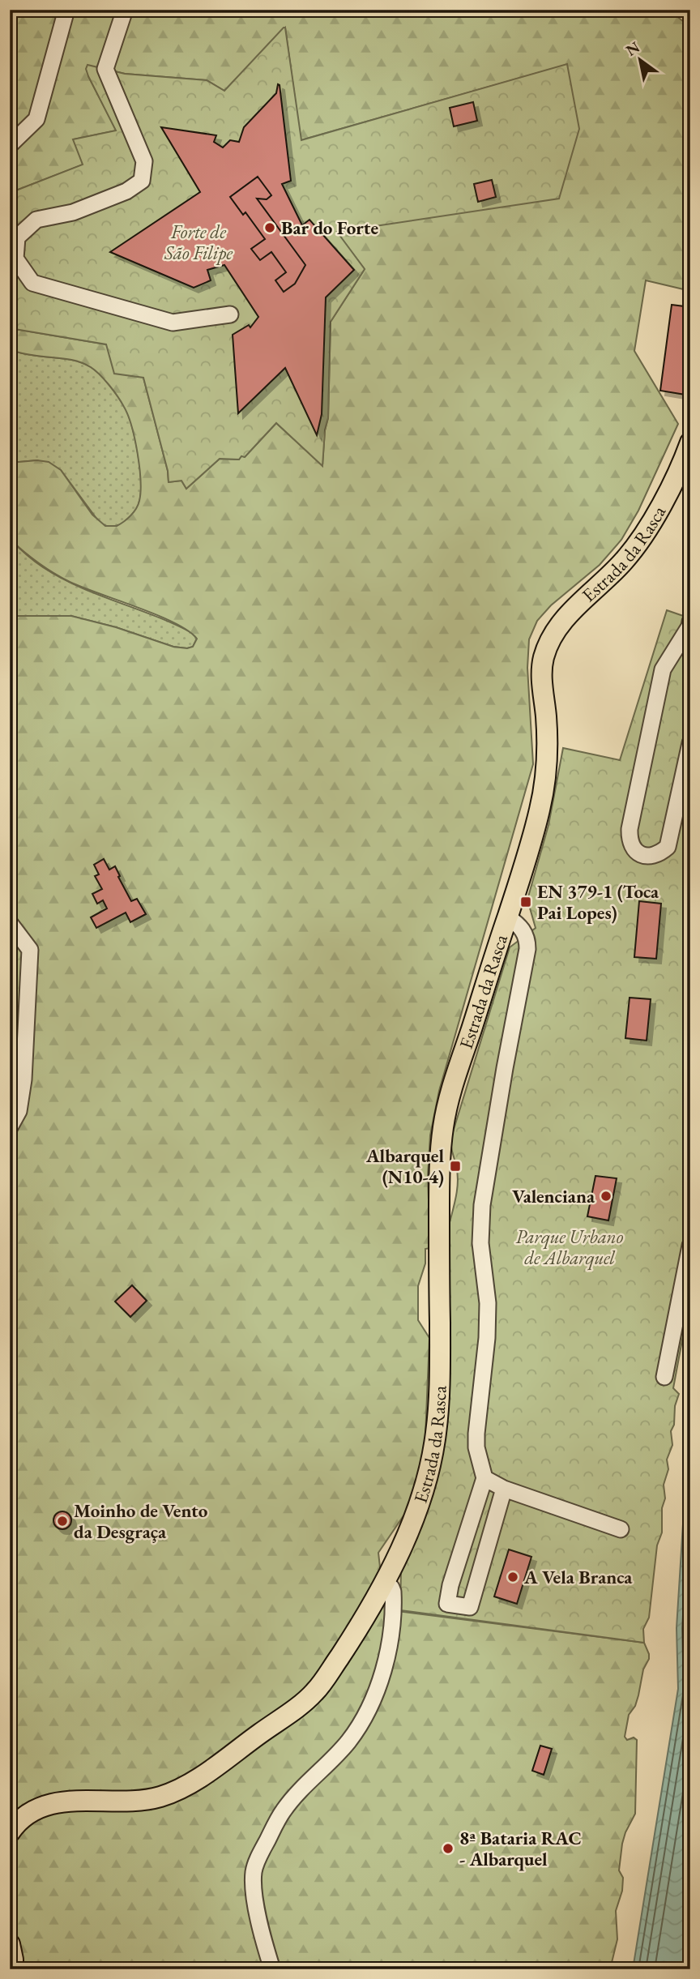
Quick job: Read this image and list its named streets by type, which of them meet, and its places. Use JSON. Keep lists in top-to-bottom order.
{
  "streets": {
    "main road": ["Estrada da Rasca"]
  },
  "parks": ["Forte de São Filipe", "Parque Urbano de Albarquel"],
  "places": {
    "other": [
      "Bar do Forte",
      "Valenciana",
      "Moinho de Vento da Desgraça",
      "A Vela Branca",
      "8ª Bataria RAC - Albarquel"
    ],
    "transit": ["EN 379-1 (Toca Pai Lopes)", "Albarquel (N10-4)"]
  },
  "north": "top left"
}
